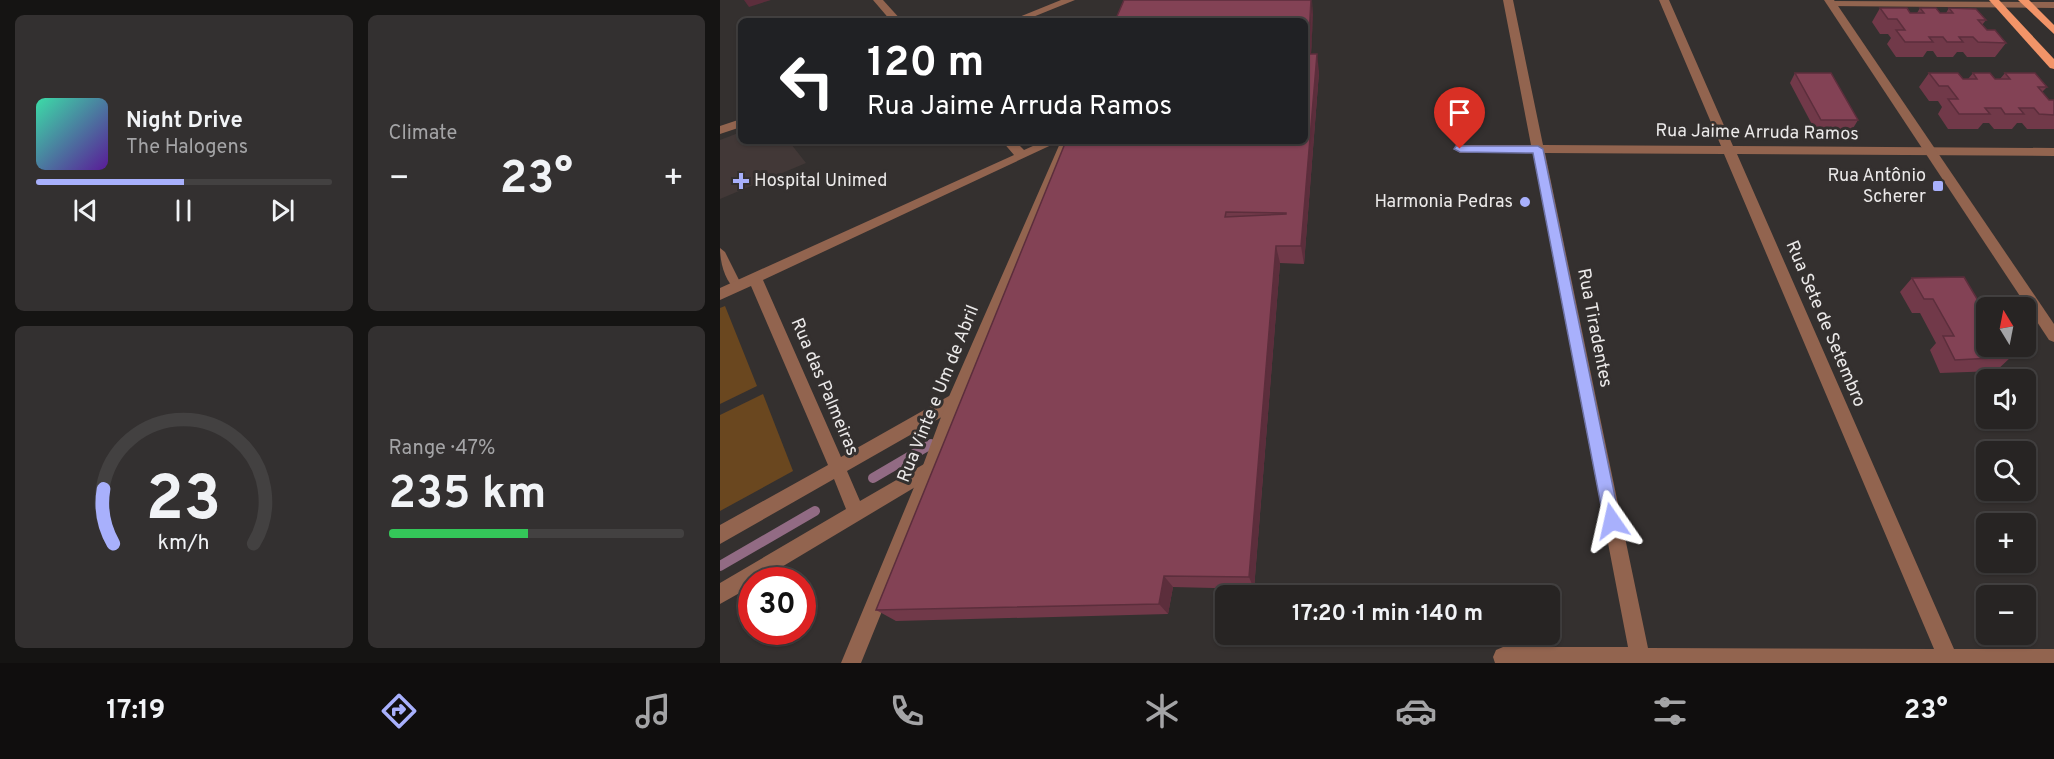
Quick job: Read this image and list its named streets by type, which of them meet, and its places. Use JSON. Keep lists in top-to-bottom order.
{
  "streets": {
    "street": [
      "Rua Jaime Arruda Ramos",
      "Rua Sete de Setembro",
      "Rua Tiradentes",
      "Rua das Palmeiras",
      "Rua Vinte e Um de Abril"
    ]
  },
  "crossings": [
    ["Rua Jaime Arruda Ramos", "Rua Sete de Setembro"],
    ["Rua Jaime Arruda Ramos", "Rua Tiradentes"]
  ],
  "places": {
    "health": ["Hospital Unimed"],
    "transit": ["Rua Antônio Scherer"],
    "other": ["Harmonia Pedras"]
  },
  "north": "top",
  "page": {
    "tile": [
      "Climate",
      ["Range · 47%", "235 km"]
    ],
    "turn": ["120 m", "Rua Jaime Arruda Ramos"],
    "song": ["Night Drive", "The Halogens"],
    "heat": ["−", "23°", "+"],
    "map_buttons": ["+", "−"],
    "limit": "30",
    "trip": "17:20 · 1 min · 140 m",
    "tabs": ["17:19", "23°"],
    "gauge": ["23", "km/h"]
  }
}
